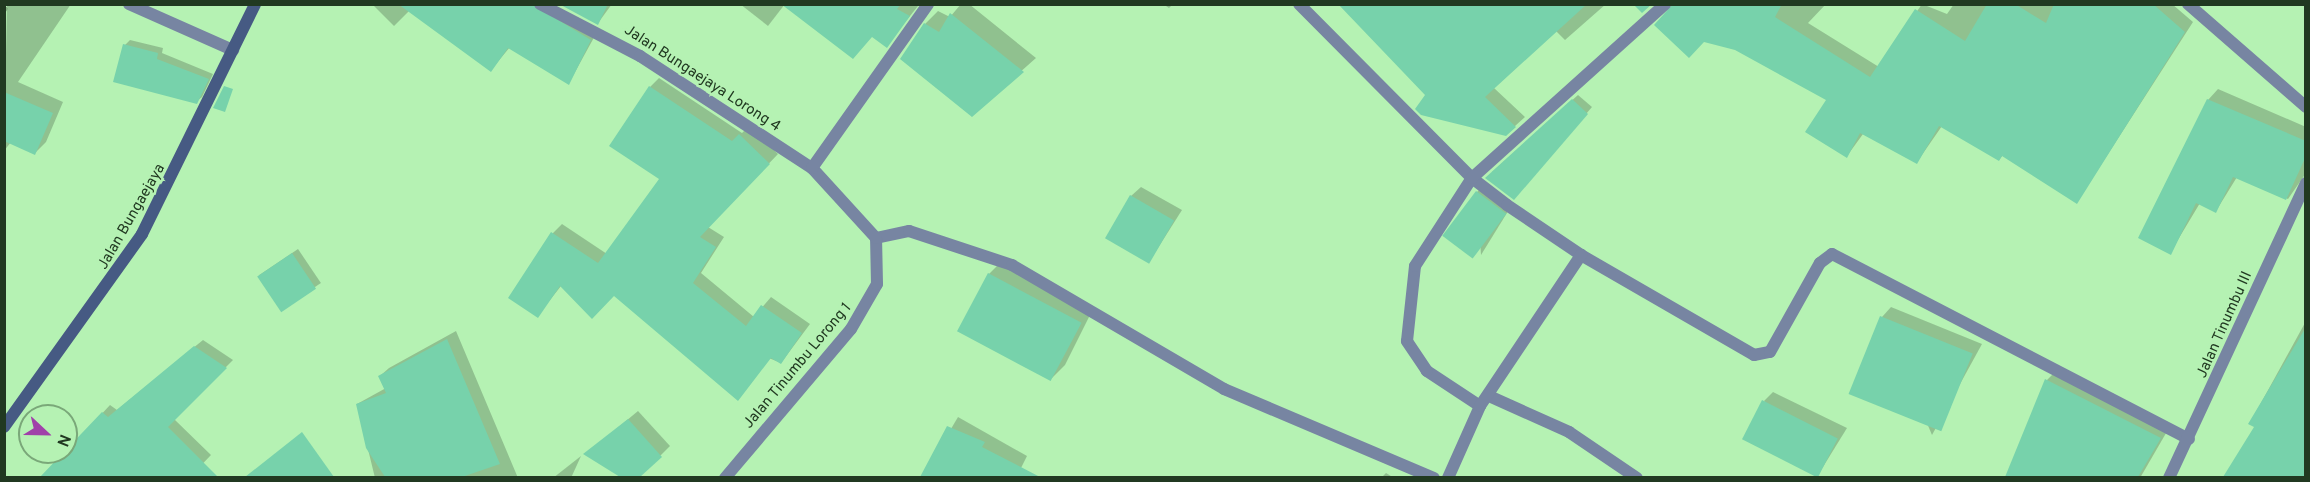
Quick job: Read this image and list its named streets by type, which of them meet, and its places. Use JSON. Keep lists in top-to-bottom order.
{
  "streets": {
    "street": [
      "Jalan Bungaejaya Lorong 4",
      "Jalan Bungaejaya",
      "Jalan Tinumbu III",
      "Jalan Tinumbu Lorong 1"
    ]
  },
  "north": "right"
}
